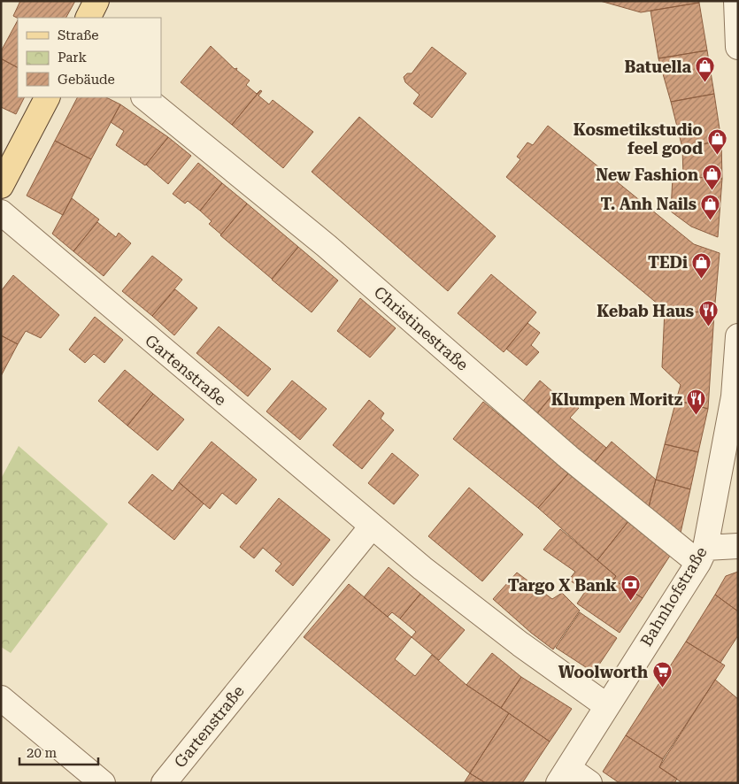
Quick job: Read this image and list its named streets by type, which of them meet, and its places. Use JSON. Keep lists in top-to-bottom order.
{
  "streets": {
    "street": ["Christinestraße", "Gartenstraße", "Bahnhofstraße"]
  },
  "crossings": [
    ["Christinestraße", "Bahnhofstraße"],
    ["Gartenstraße", "Bahnhofstraße"]
  ],
  "places": {
    "shop": [
      "Batuella",
      "Kosmetikstudio feel good",
      "New Fashion",
      "T. Anh Nails",
      "TEDi"
    ],
    "restaurant": ["Kebab Haus", "Klumpen Moritz"],
    "bank": ["Targo X Bank"],
    "supermarket": ["Woolworth"]
  },
  "legend": ["Straße", "Park", "Gebäude"],
  "scale_bar": "20 m"
}
